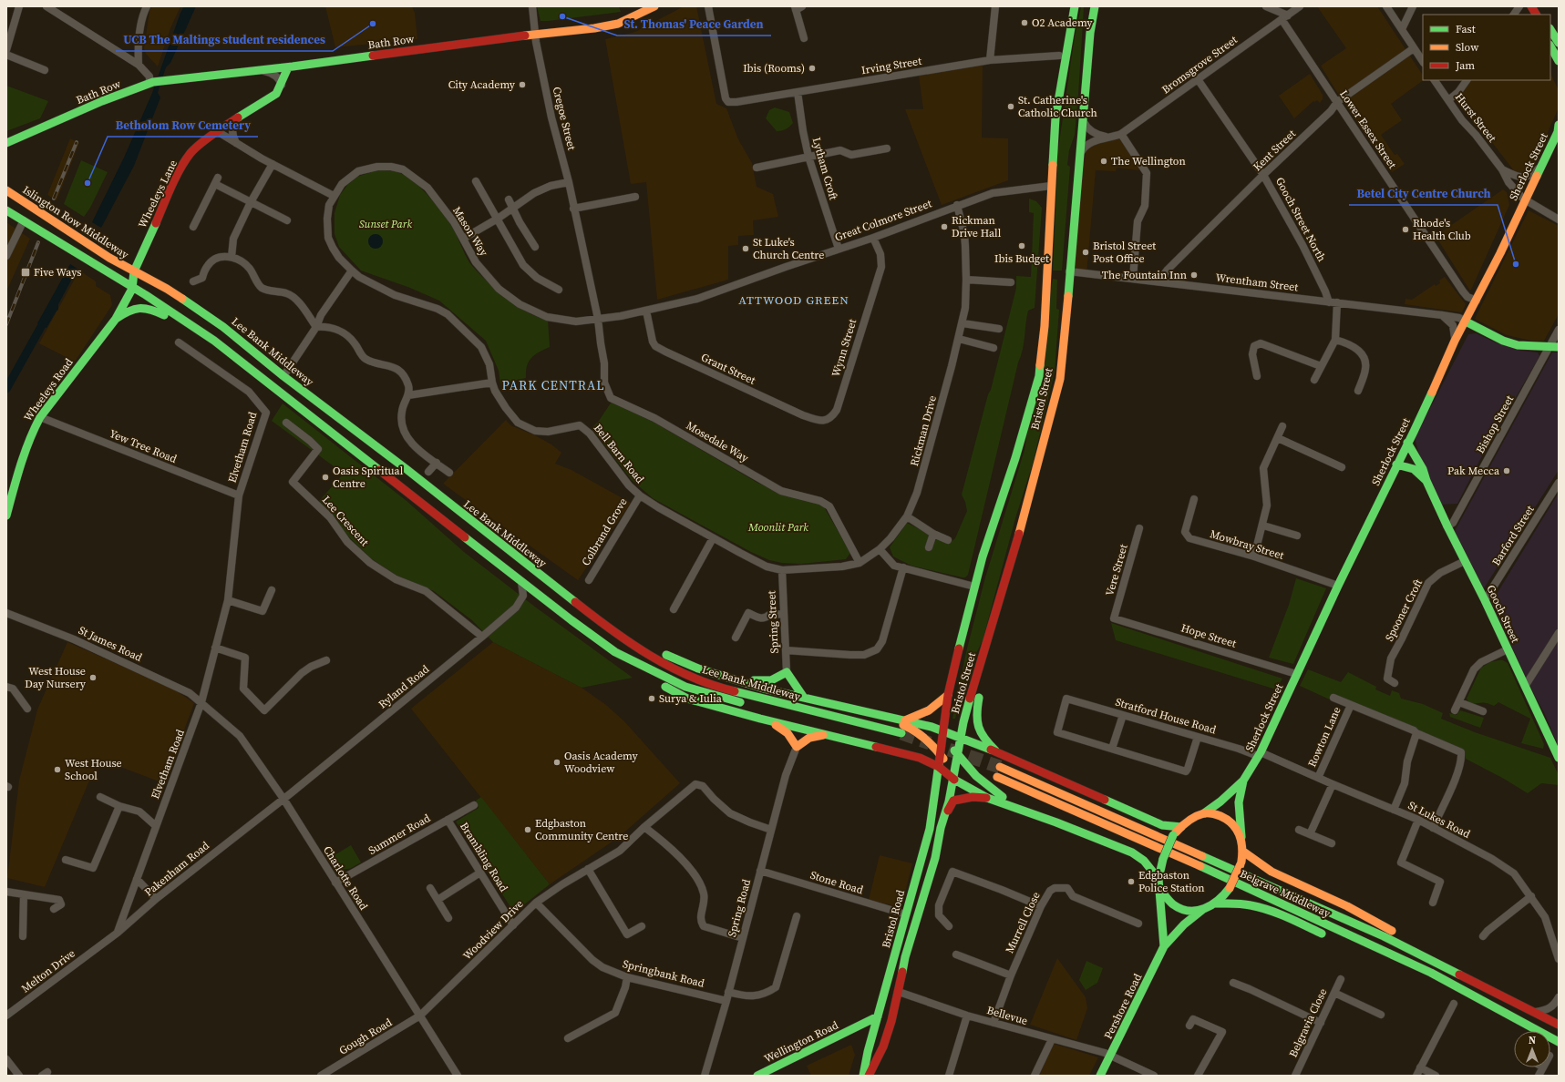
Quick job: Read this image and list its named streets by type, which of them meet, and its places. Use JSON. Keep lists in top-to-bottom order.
{
  "streets": {
    "main road": [
      "Bath Row",
      "Sherlock Street",
      "Wheeleys Lane",
      "Islington Row Middleway",
      "Lee Bank Middleway",
      "Wheeleys Road",
      "Bristol Street",
      "Gooch Street",
      "Belgrave Middleway",
      "Bristol Road",
      "Pershore Road",
      "Wellington Road"
    ],
    "street": [
      "Bromsgrove Street",
      "Irving Street",
      "Hurst Street",
      "Cregoe Street",
      "Lower Essex Street",
      "Kent Street",
      "Lytham Croft",
      "Gooch Street North",
      "Great Colmore Street",
      "Mason Way",
      "Wrentham Street",
      "Wynn Street",
      "Grant Street",
      "Bishop Street",
      "Rickman Drive",
      "Mosedale Way",
      "Yew Tree Road",
      "Elvetham Road",
      "Bell Barn Road",
      "Lee Crescent",
      "Colbrand Grove",
      "Barford Street",
      "Mowbray Street",
      "Vere Street",
      "Spooner Croft",
      "Spring Street",
      "Hope Street",
      "St James Road",
      "Ryland Road",
      "Stratford House Road",
      "Rowton Lane",
      "St Lukes Road",
      "Summer Road",
      "Brambling Road",
      "Pakenham Road",
      "Charlotte Road",
      "Stone Road",
      "Spring Road",
      "Murrell Close",
      "Woodview Drive",
      "Melton Drive",
      "Springbank Road",
      "Bellevue",
      "Belgravia Close",
      "Gough Road"
    ]
  },
  "crossings": [
    ["Bath Row", "Cregoe Street"],
    ["Bath Row", "Wheeleys Lane"],
    ["Bromsgrove Street", "Lower Essex Street"],
    ["Bromsgrove Street", "Gooch Street North"],
    ["Bromsgrove Street", "Bristol Street"],
    ["Irving Street", "Lytham Croft"],
    ["Hurst Street", "Sherlock Street"],
    ["Cregoe Street", "Great Colmore Street"],
    ["Cregoe Street", "Mason Way"],
    ["Cregoe Street", "Mosedale Way"],
    ["Lower Essex Street", "Kent Street"],
    ["Lower Essex Street", "Sherlock Street"],
    ["Kent Street", "Gooch Street North"],
    ["Kent Street", "Wrentham Street"],
    ["Sherlock Street", "Wrentham Street"],
    ["Sherlock Street", "Mowbray Street"],
    ["Sherlock Street", "Gooch Street"],
    ["Sherlock Street", "Hope Street"],
    ["Sherlock Street", "Stratford House Road"],
    ["Sherlock Street", "St Lukes Road"],
    ["Sherlock Street", "Pershore Road"],
    ["Lytham Croft", "Great Colmore Street"],
    ["Wheeleys Lane", "Islington Row Middleway"],
    ["Wheeleys Lane", "Lee Bank Middleway"],
    ["Wheeleys Lane", "Wheeleys Road"],
    ["Gooch Street North", "Wrentham Street"],
    ["Great Colmore Street", "Mason Way"],
    ["Great Colmore Street", "Wynn Street"],
    ["Great Colmore Street", "Grant Street"],
    ["Great Colmore Street", "Bristol Street"],
    ["Great Colmore Street", "Rickman Drive"],
    ["Great Colmore Street", "Mosedale Way"],
    ["Islington Row Middleway", "Lee Bank Middleway"],
    ["Mason Way", "Mosedale Way"],
    ["Wrentham Street", "Bristol Street"],
    ["Wynn Street", "Grant Street"],
    ["Lee Bank Middleway", "Wheeleys Road"],
    ["Lee Bank Middleway", "Ryland Road"],
    ["Wheeleys Road", "Yew Tree Road"],
    ["Bristol Street", "Bristol Road"],
    ["Bishop Street", "Gooch Street"],
    ["Rickman Drive", "Bell Barn Road"],
    ["Mosedale Way", "Bell Barn Road"],
    ["Yew Tree Road", "Elvetham Road"],
    ["Elvetham Road", "St James Road"],
    ["Elvetham Road", "Pakenham Road"],
    ["Elvetham Road", "Charlotte Road"],
    ["Bell Barn Road", "Colbrand Grove"],
    ["Bell Barn Road", "Spring Street"],
    ["Lee Crescent", "Ryland Road"],
    ["Barford Street", "Gooch Street"],
    ["Vere Street", "Hope Street"],
    ["Spooner Croft", "Gooch Street"],
    ["St James Road", "Charlotte Road"],
    ["Ryland Road", "Pakenham Road"],
    ["Ryland Road", "Charlotte Road"],
    ["Stratford House Road", "St Lukes Road"],
    ["Rowton Lane", "St Lukes Road"],
    ["Summer Road", "Brambling Road"],
    ["Summer Road", "Charlotte Road"],
    ["Brambling Road", "Woodview Drive"],
    ["Pakenham Road", "Charlotte Road"],
    ["Pakenham Road", "Melton Drive"],
    ["Charlotte Road", "Woodview Drive"],
    ["Charlotte Road", "Gough Road"],
    ["Stone Road", "Spring Road"],
    ["Stone Road", "Bristol Road"],
    ["Spring Road", "Woodview Drive"],
    ["Spring Road", "Springbank Road"],
    ["Bristol Road", "Bellevue"],
    ["Bristol Road", "Wellington Road"],
    ["Murrell Close", "Bellevue"],
    ["Woodview Drive", "Springbank Road"],
    ["Woodview Drive", "Gough Road"],
    ["Pershore Road", "Bellevue"]
  ],
  "districts": ["ATTWOOD GREEN", "PARK CENTRAL"],
  "parks": ["Sunset Park", "Moonlit Park"],
  "places": {
    "other": [
      "St. Thomas' Peace Garden",
      "O2 Academy",
      "UCB The Maltings student residences",
      "Ibis (Rooms)",
      "City Academy",
      "St. Catherine's Catholic Church",
      "The Wellington",
      "Betholom Row Cemetery",
      "Rickman Drive Hall",
      "Rhode's Health Club",
      "Ibis Budget",
      "St Luke's Church Centre",
      "Bristol Street Post Office",
      "Betel City Centre Church",
      "The Fountain Inn",
      "Pak Mecca",
      "Oasis Spiritual Centre",
      "West House Day Nursery",
      "Surya & Iulia",
      "Oasis Academy Woodview",
      "West House School",
      "Edgbaston Community Centre",
      "Edgbaston Police Station"
    ],
    "transit": ["Five Ways"]
  },
  "legend": ["Fast", "Slow", "Jam"],
  "north": "top"
}
